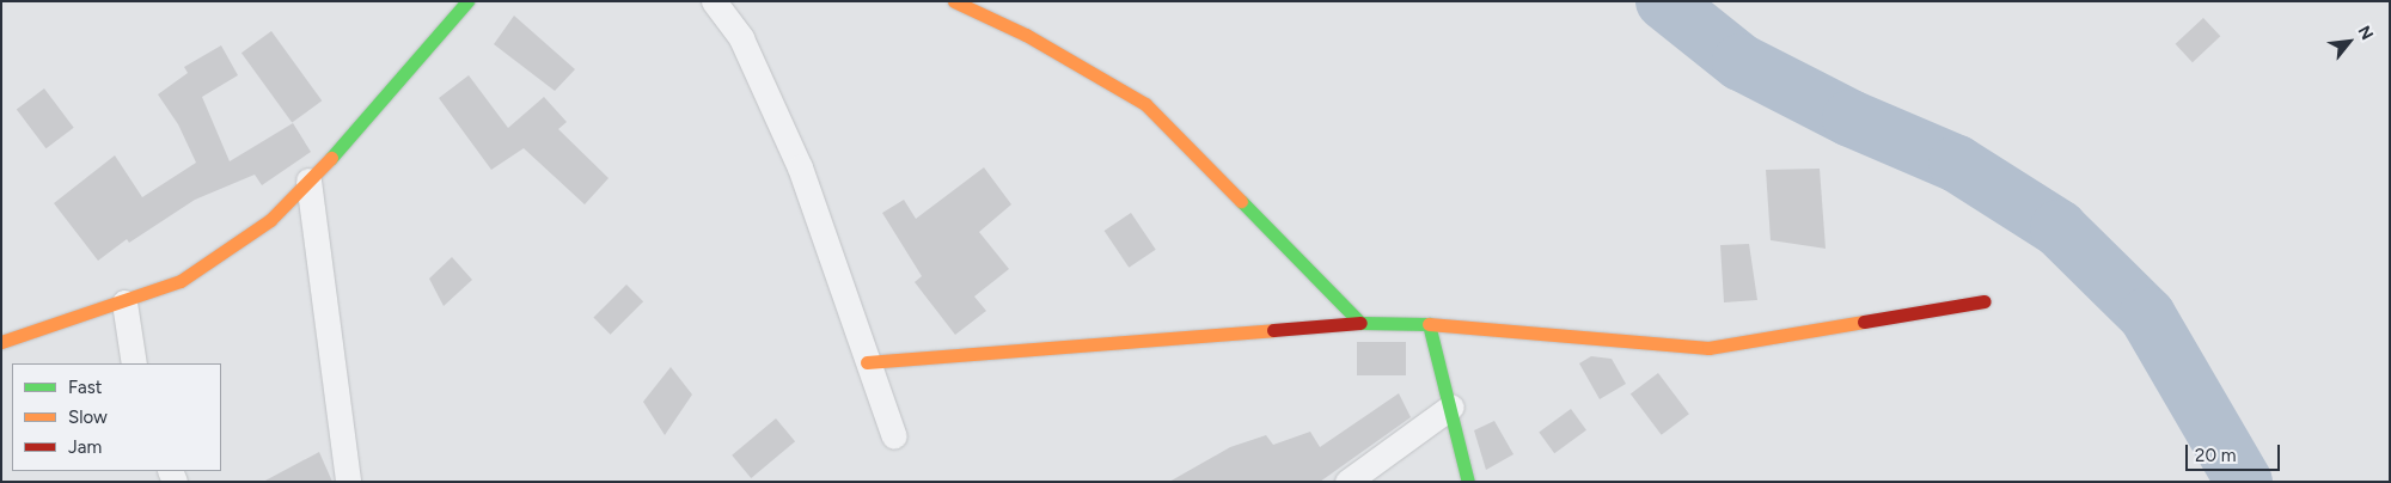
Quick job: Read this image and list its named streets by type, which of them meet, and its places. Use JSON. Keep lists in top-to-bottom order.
{
  "legend": ["Fast", "Slow", "Jam"],
  "scale_bar": "20 m",
  "north": "top right"
}
